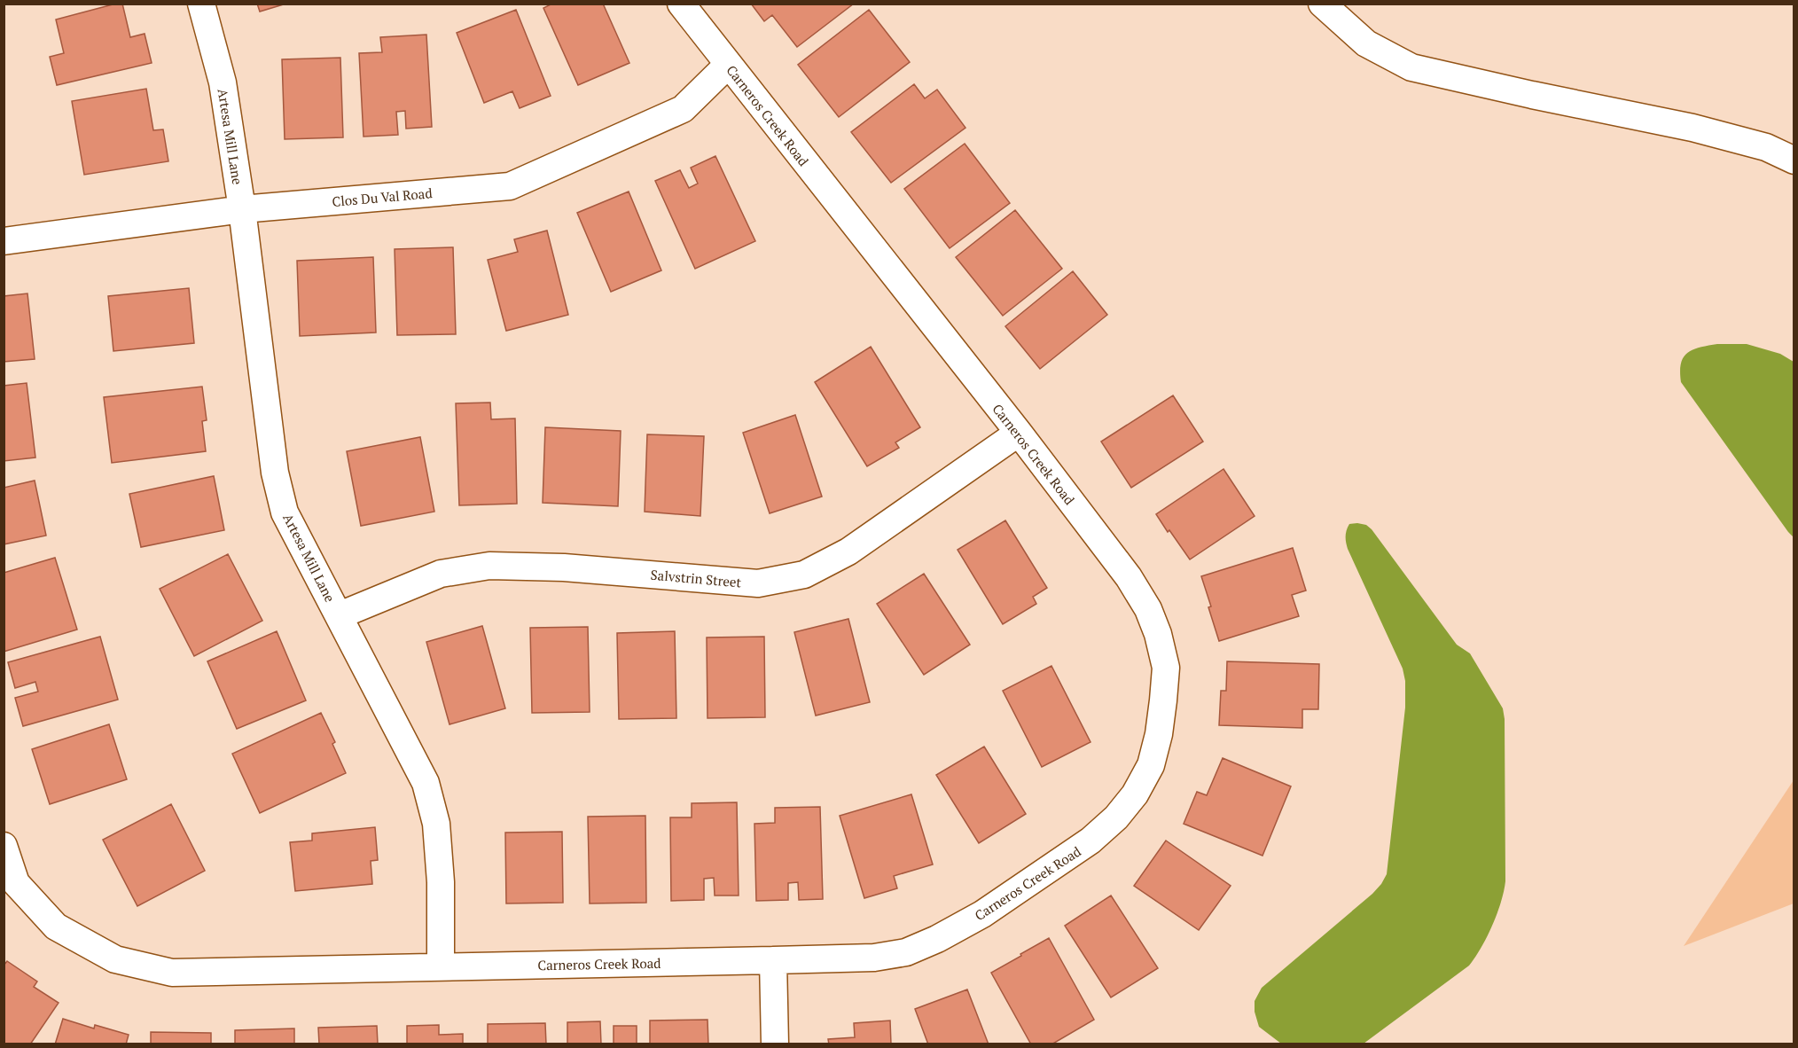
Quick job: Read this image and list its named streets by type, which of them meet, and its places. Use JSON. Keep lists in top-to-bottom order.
{
  "streets": {
    "street": [
      "Carneros Creek Road",
      "Artesa Mill Lane",
      "Clos Du Val Road",
      "Salvstrin Street"
    ]
  },
  "crossings": [
    ["Carneros Creek Road", "Artesa Mill Lane"],
    ["Carneros Creek Road", "Clos Du Val Road"],
    ["Carneros Creek Road", "Salvstrin Street"],
    ["Artesa Mill Lane", "Clos Du Val Road"],
    ["Artesa Mill Lane", "Salvstrin Street"]
  ]
}
